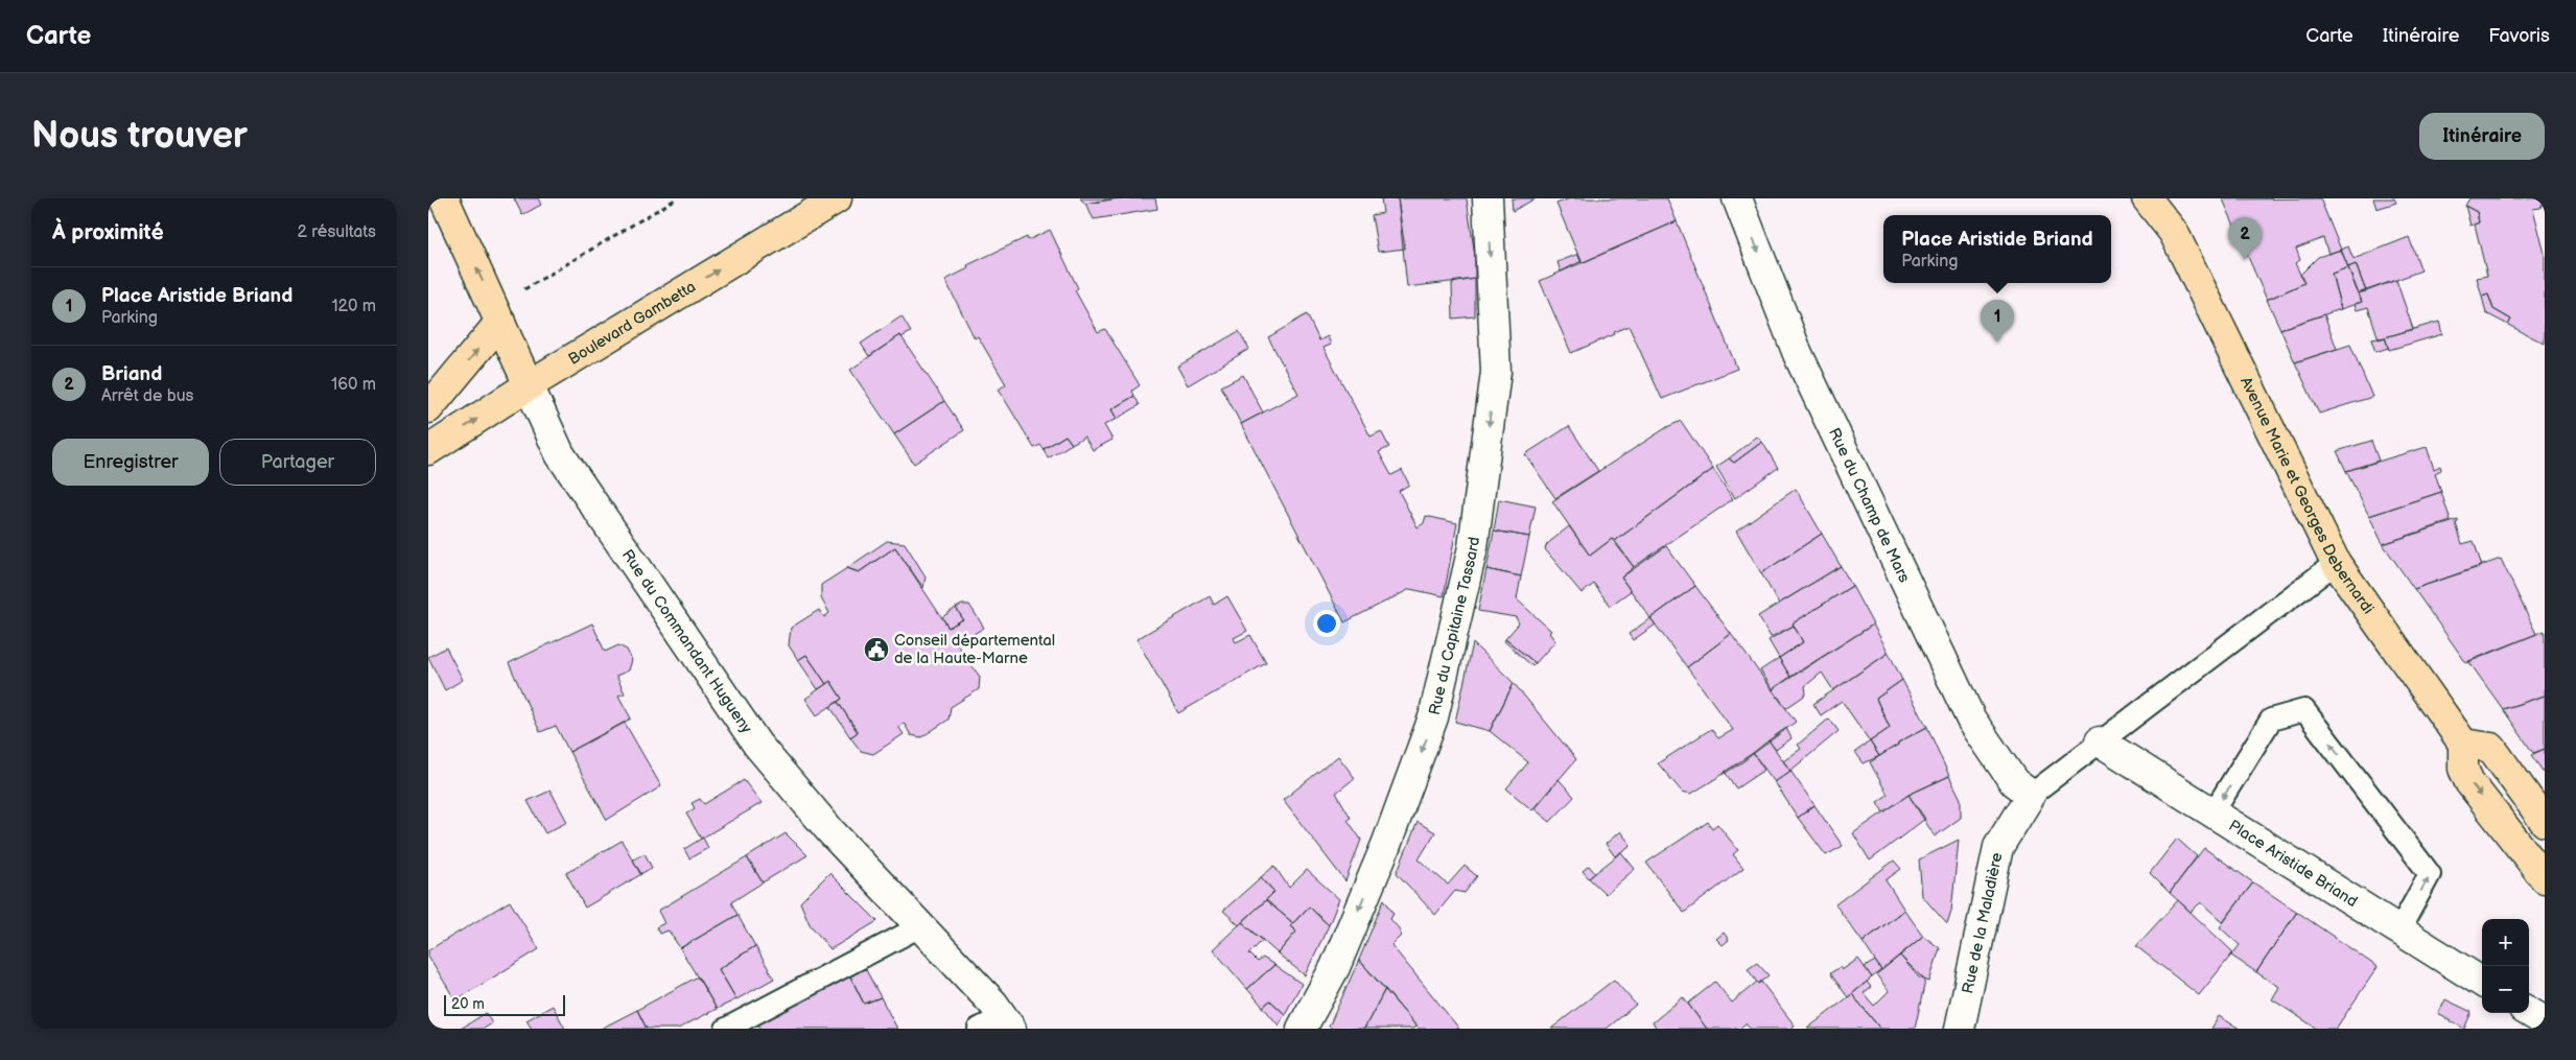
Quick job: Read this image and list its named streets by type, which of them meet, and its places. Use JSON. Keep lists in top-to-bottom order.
{
  "streets": {
    "main road": ["Boulevard Gambetta", "Avenue Marie et Georges Debernardi", "Rue du Commandant Hugueny"],
    "street": [
      "Rue du Champ de Mars",
      "Rue du Capitaine Tassard",
      "Place Aristide Briand",
      "Rue de la Maladière"
    ]
  },
  "crossings": [
    ["Boulevard Gambetta", "Rue du Commandant Hugueny"],
    ["Rue du Champ de Mars", "Rue de la Maladière"]
  ],
  "one_way": ["Boulevard Gambetta", "Rue du Champ de Mars", "Rue du Capitaine Tassard"],
  "places": {
    "public building": ["Conseil départemental de la Haute-Marne"]
  },
  "scale_bar": "20 m",
  "page": {
    "header": "Carte",
    "nav": ["Carte", "Itinéraire", "Favoris"],
    "buttons": [
      "Itinéraire",
      ["Enregistrer", "Partager"]
    ],
    "title": "Nous trouver",
    "heading": ["À proximité", "2 résultats"],
    "popup": ["Place Aristide Briand", "Parking"],
    "pins": ["2", "1"],
    "list": [
      {
        "mark": "1",
        "name": "Place Aristide Briand",
        "note": "Parking",
        "value": "120 m"
      },
      {
        "mark": "2",
        "name": "Briand",
        "note": "Arrêt de bus",
        "value": "160 m"
      }
    ],
    "map_buttons": ["+", "−"],
    "scale": "20 m"
  }
}
